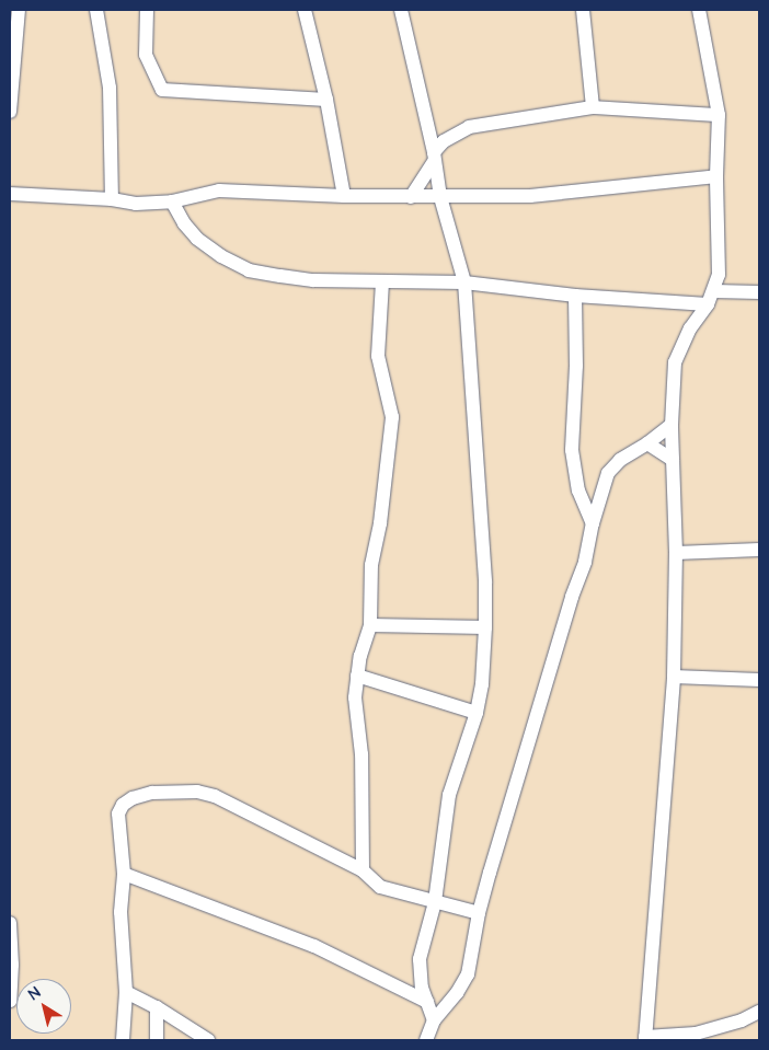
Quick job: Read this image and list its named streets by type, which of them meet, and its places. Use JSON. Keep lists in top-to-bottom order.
{
  "north": "top left"
}
